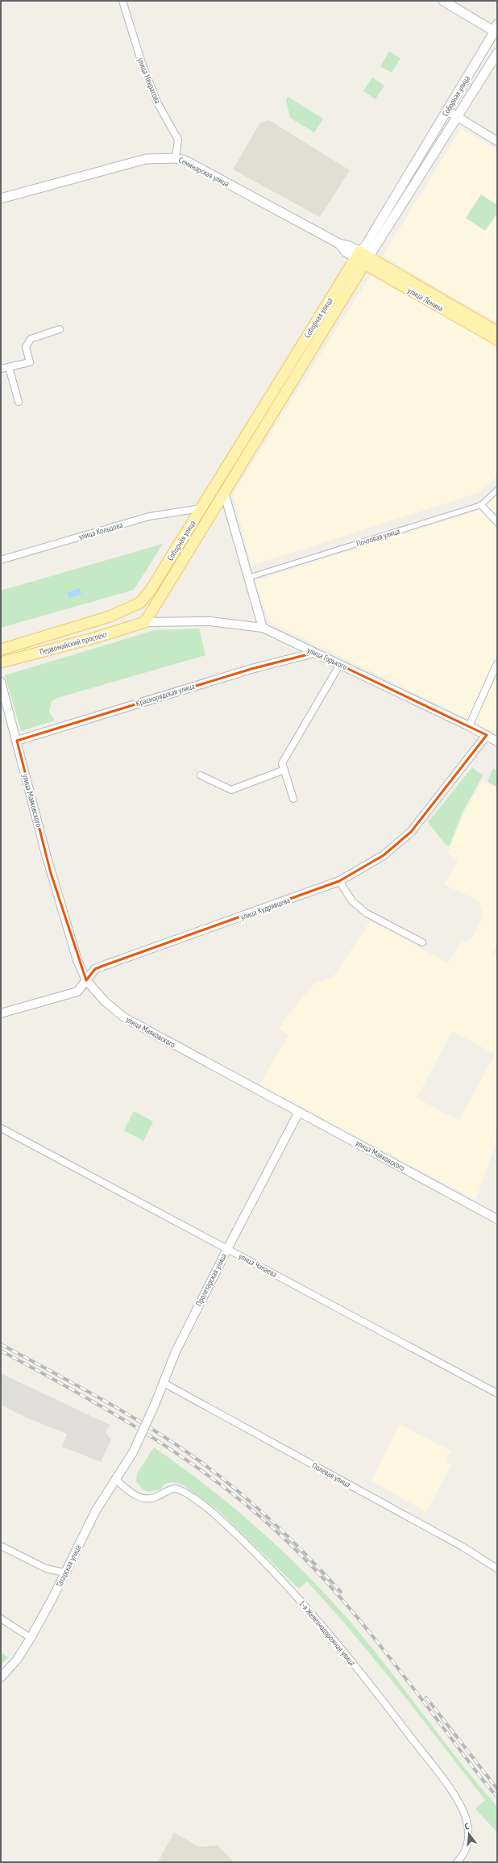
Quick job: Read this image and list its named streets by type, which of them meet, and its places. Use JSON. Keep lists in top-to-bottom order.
{
  "streets": {
    "main road": [
      "Соборная улица",
      "Семинарская улица",
      "улица Ленина",
      "Первомайский проспект"
    ],
    "street": [
      "улица Некрасова",
      "улица Кольцова",
      "Почтовая улица",
      "улица Горького",
      "Краснорядская улица",
      "улица Маяковского",
      "улица Кудрявцева",
      "улица Чапаева",
      "Пролетарская улица",
      "Полевая улица",
      "Татарская улица",
      "1-я Железнодорожная улица"
    ]
  },
  "crossings": [
    ["улица Некрасова", "Семинарская улица"],
    ["Соборная улица", "Семинарская улица"],
    ["Соборная улица", "улица Ленина"],
    ["Соборная улица", "улица Кольцова"],
    ["Соборная улица", "Первомайский проспект"],
    ["Соборная улица", "улица Горького"],
    ["Семинарская улица", "улица Ленина"],
    ["Первомайский проспект", "улица Горького"],
    ["улица Горького", "Краснорядская улица"],
    ["улица Горького", "улица Кудрявцева"],
    ["Краснорядская улица", "улица Маяковского"],
    ["улица Маяковского", "улица Кудрявцева"],
    ["улица Маяковского", "Пролетарская улица"],
    ["улица Чапаева", "Пролетарская улица"],
    ["Пролетарская улица", "Полевая улица"],
    ["Пролетарская улица", "Татарская улица"],
    ["Татарская улица", "1-я Железнодорожная улица"]
  ],
  "north": "top"
}
